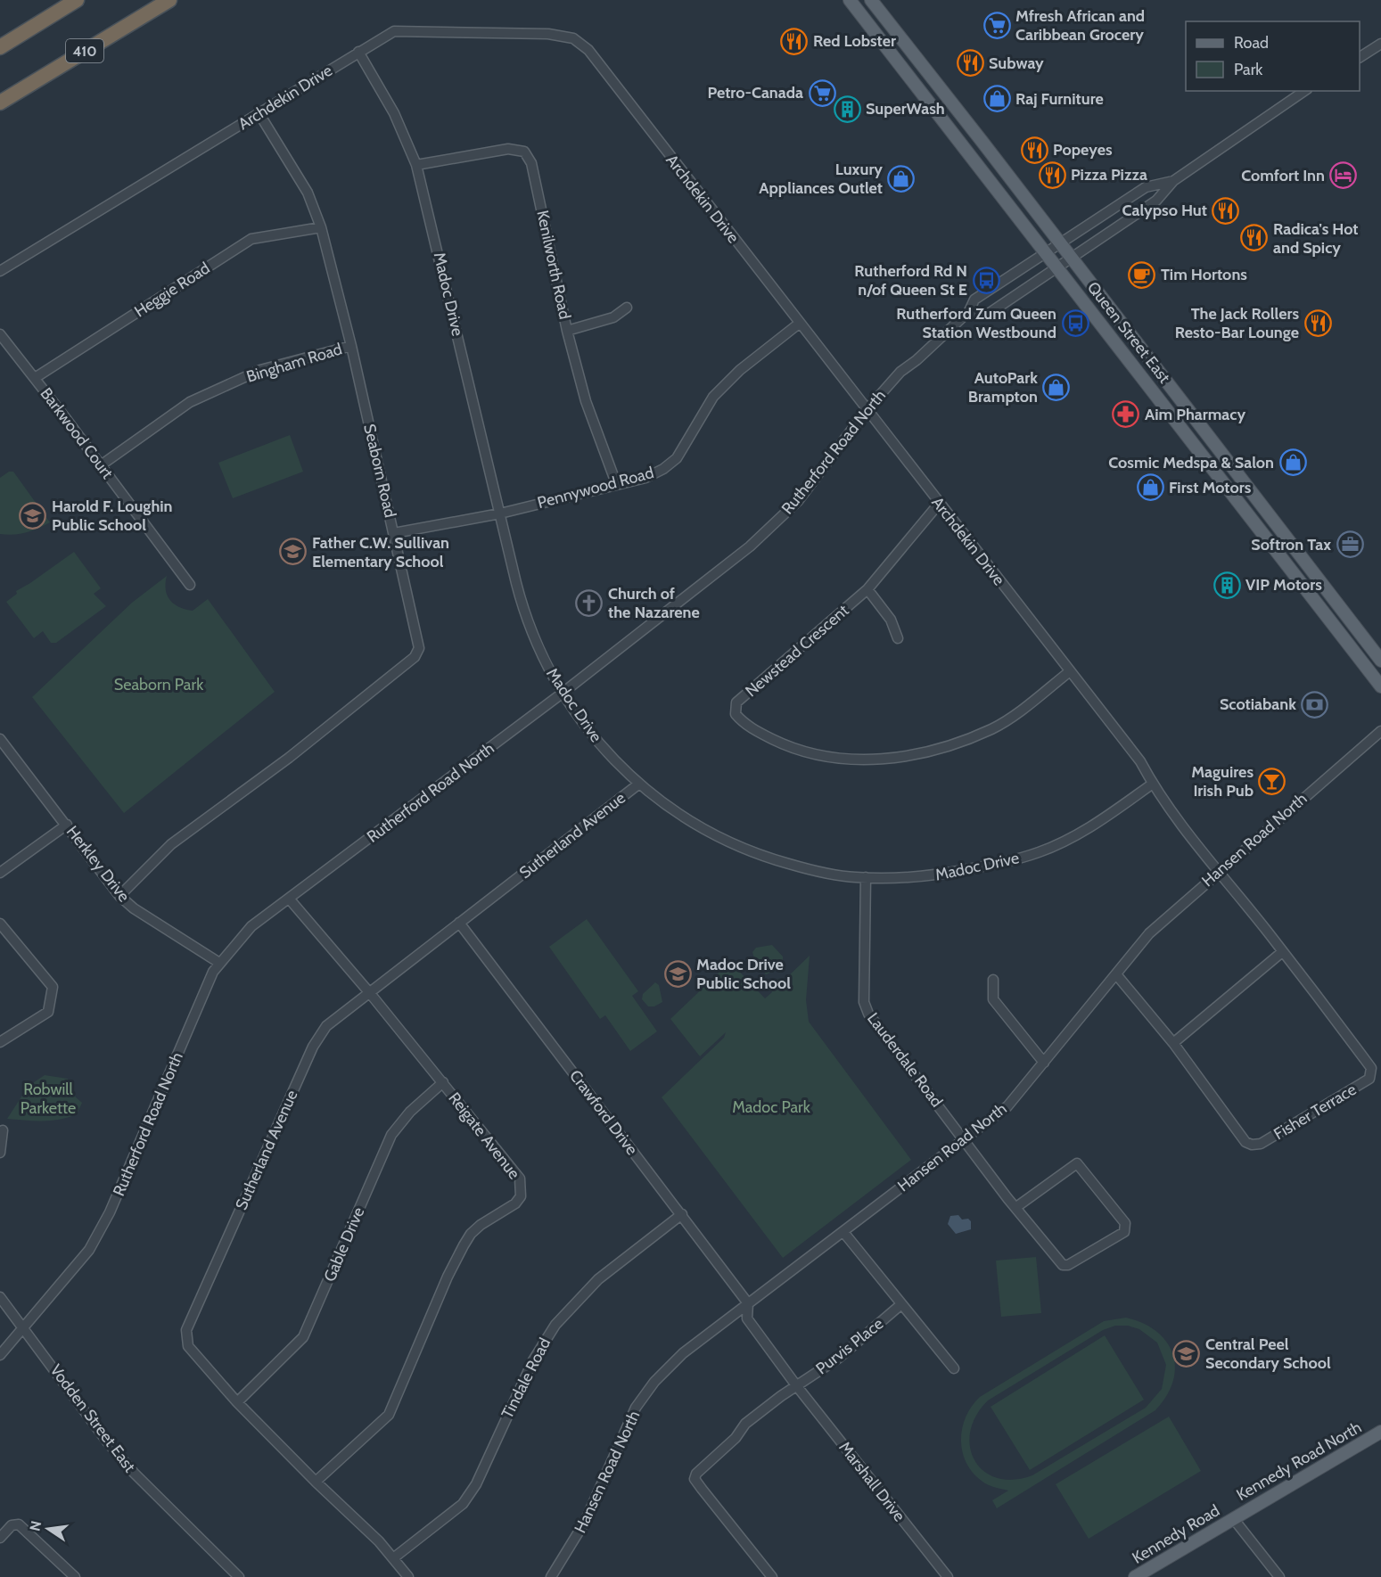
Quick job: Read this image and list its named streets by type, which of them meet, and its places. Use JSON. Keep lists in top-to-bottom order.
{
  "streets": {
    "highway": ["410"],
    "main road": ["Queen Street East", "Kennedy Road North", "Kennedy Road"],
    "street": [
      "Archdekin Drive",
      "Kenilworth Road",
      "Heggie Road",
      "Madoc Drive",
      "Bingham Road",
      "Barkwood Court",
      "Rutherford Road North",
      "Seaborn Road",
      "Pennywood Road",
      "Newstead Crescent",
      "Sutherland Avenue",
      "Hansen Road North",
      "Herkley Drive",
      "Lauderdale Road",
      "Fisher Terrace",
      "Crawford Drive",
      "Reigate Avenue",
      "Gable Drive",
      "Purvis Place",
      "Tindale Road",
      "Vodden Street East",
      "Marshall Drive"
    ]
  },
  "crossings": [
    ["Archdekin Drive", "Madoc Drive"],
    ["Archdekin Drive", "Rutherford Road North"],
    ["Archdekin Drive", "Seaborn Road"],
    ["Archdekin Drive", "Pennywood Road"],
    ["Archdekin Drive", "Newstead Crescent"],
    ["Archdekin Drive", "Hansen Road North"],
    ["Archdekin Drive", "Fisher Terrace"],
    ["Kenilworth Road", "Madoc Drive"],
    ["Kenilworth Road", "Pennywood Road"],
    ["Heggie Road", "Barkwood Court"],
    ["Heggie Road", "Seaborn Road"],
    ["Madoc Drive", "Rutherford Road North"],
    ["Madoc Drive", "Pennywood Road"],
    ["Madoc Drive", "Sutherland Avenue"],
    ["Madoc Drive", "Lauderdale Road"],
    ["Queen Street East", "Rutherford Road North"],
    ["Bingham Road", "Barkwood Court"],
    ["Bingham Road", "Seaborn Road"],
    ["Rutherford Road North", "Herkley Drive"],
    ["Rutherford Road North", "Reigate Avenue"],
    ["Rutherford Road North", "Vodden Street East"],
    ["Seaborn Road", "Pennywood Road"],
    ["Seaborn Road", "Herkley Drive"],
    ["Sutherland Avenue", "Crawford Drive"],
    ["Sutherland Avenue", "Reigate Avenue"],
    ["Sutherland Avenue", "Gable Drive"],
    ["Sutherland Avenue", "Tindale Road"],
    ["Hansen Road North", "Lauderdale Road"],
    ["Hansen Road North", "Fisher Terrace"],
    ["Hansen Road North", "Crawford Drive"],
    ["Hansen Road North", "Marshall Drive"],
    ["Crawford Drive", "Tindale Road"],
    ["Crawford Drive", "Marshall Drive"],
    ["Reigate Avenue", "Gable Drive"],
    ["Purvis Place", "Marshall Drive"],
    ["Kennedy Road North", "Kennedy Road"]
  ],
  "parks": ["Seaborn Park", "Robwill Parkette", "Madoc Park"],
  "places": {
    "supermarket": ["Mfresh African and Caribbean Grocery", "Petro-Canada"],
    "restaurant": [
      "Red Lobster",
      "Subway",
      "Popeyes",
      "Pizza Pizza",
      "Calypso Hut",
      "Radica's Hot and Spicy",
      "The Jack Rollers Resto-Bar Lounge"
    ],
    "shop": [
      "Raj Furniture",
      "Luxury Appliances Outlet",
      "AutoPark Brampton",
      "Cosmic Medspa & Salon",
      "First Motors"
    ],
    "building": ["SuperWash", "VIP Motors"],
    "hotel": ["Comfort Inn"],
    "cafe": ["Tim Hortons"],
    "bus stop": ["Rutherford Rd N n/of Queen St E", "Rutherford Zum Queen Station Westbound"],
    "pharmacy": ["Aim Pharmacy"],
    "school or university": [
      "Harold F. Loughin Public School",
      "Father C.W. Sullivan Elementary School",
      "Madoc Drive Public School",
      "Central Peel Secondary School"
    ],
    "office": ["Softron Tax"],
    "church": ["Church of the Nazarene"],
    "bank": ["Scotiabank"],
    "bar": ["Maguires Irish Pub"]
  },
  "legend": ["Road", "Park"],
  "north": "left"
}
